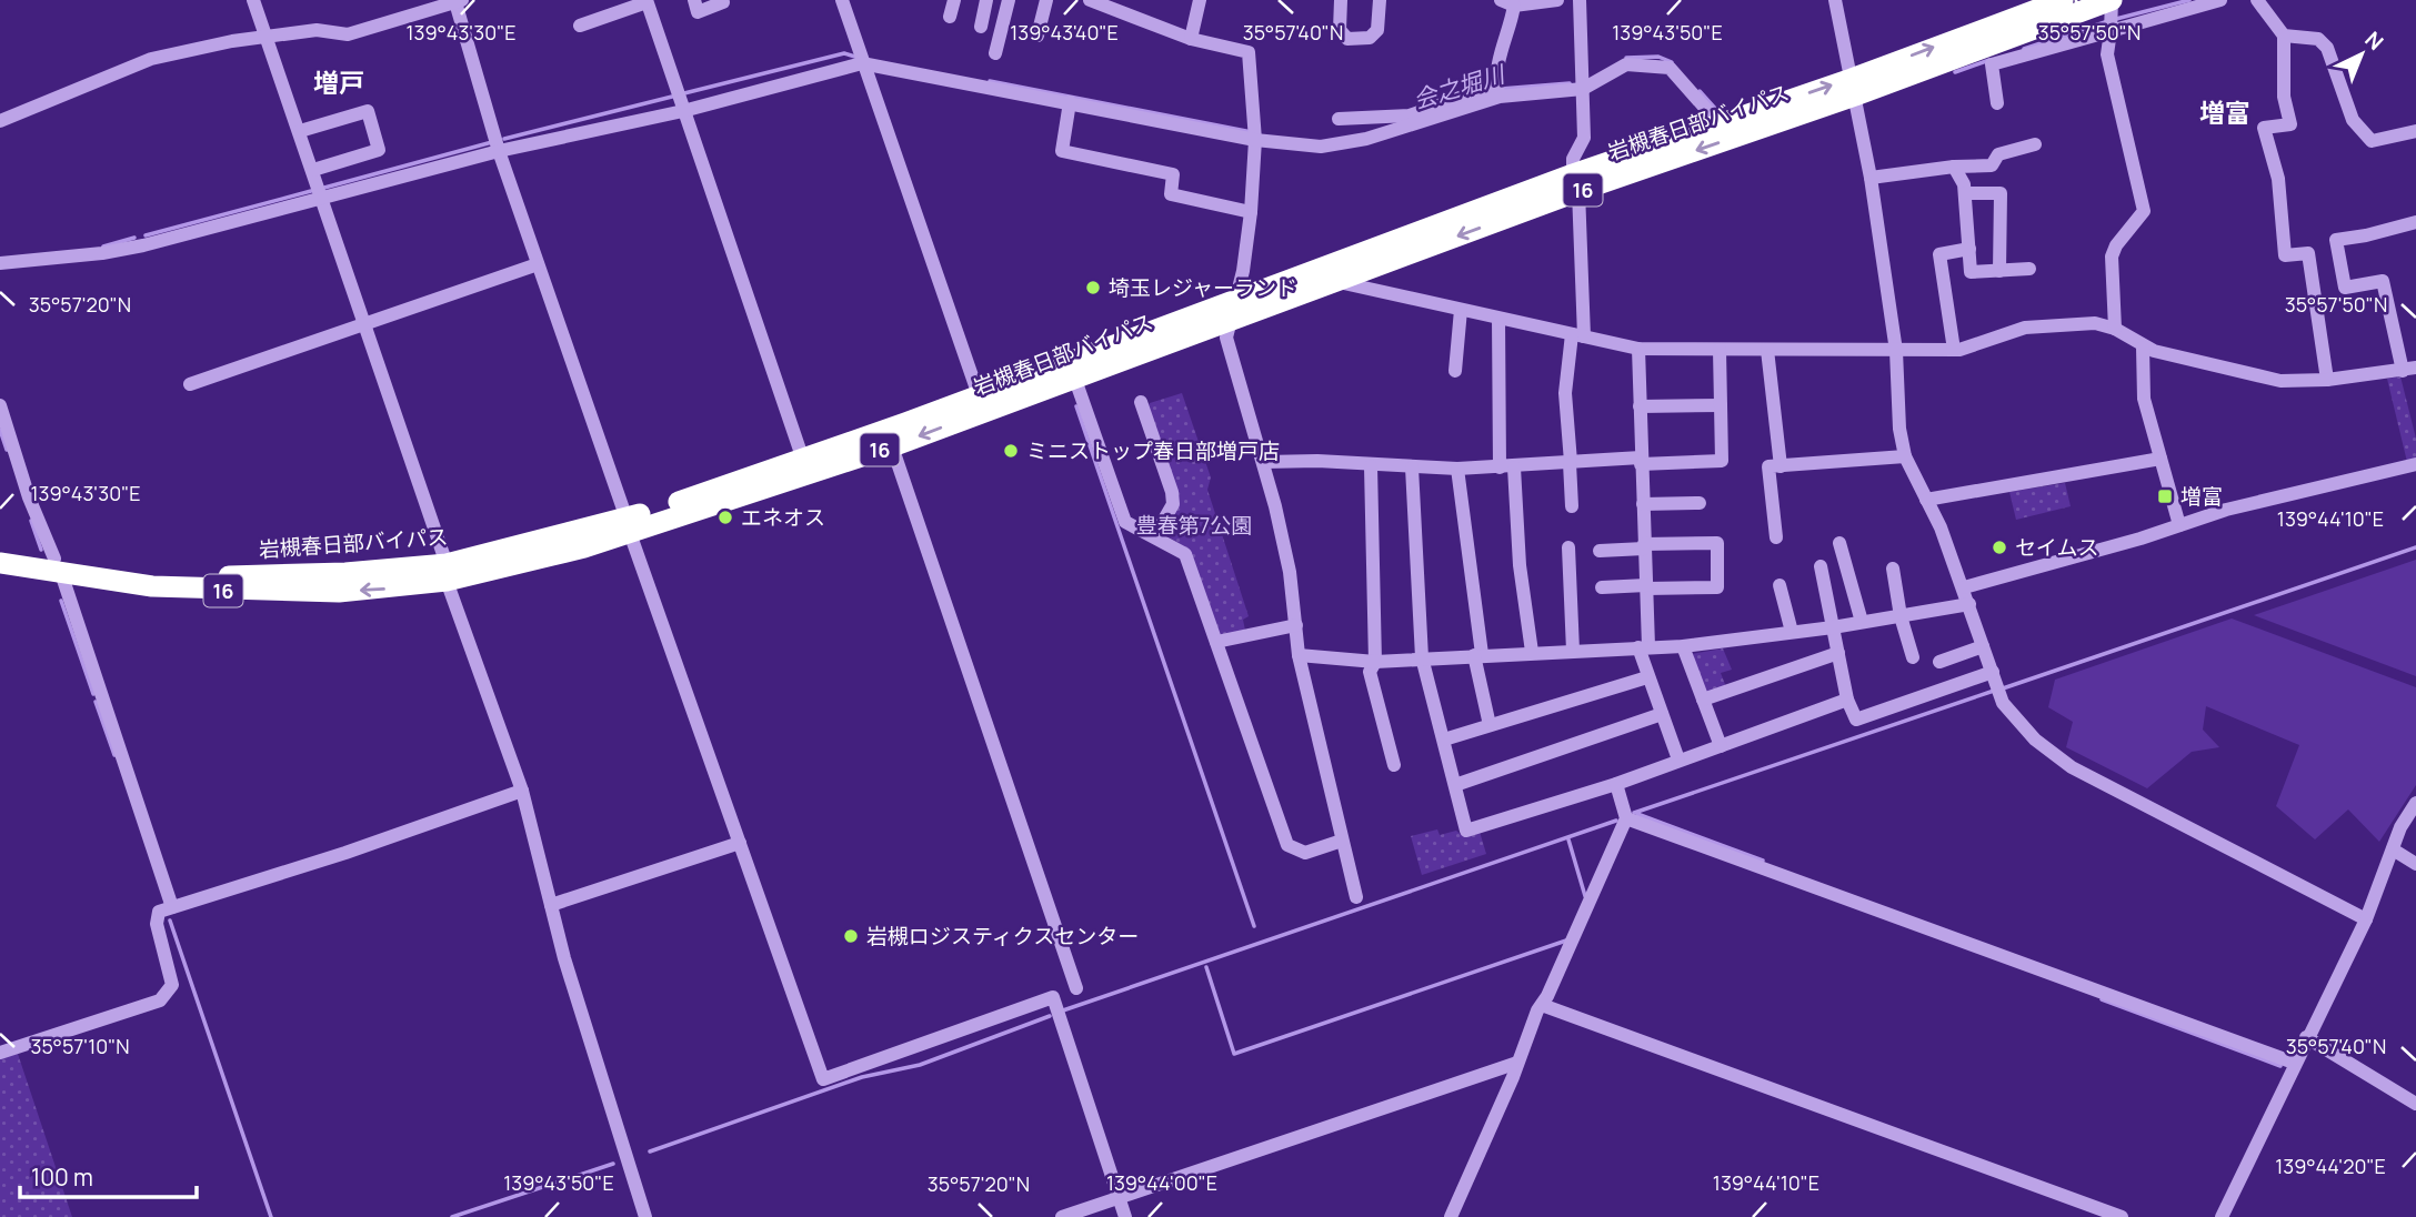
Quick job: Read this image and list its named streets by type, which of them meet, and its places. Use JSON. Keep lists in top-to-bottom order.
{
  "streets": {
    "highway": ["岩槻春日部バイパス", "16"]
  },
  "districts": ["増戸", "増富"],
  "water": ["会之堀川"],
  "parks": ["豊春第7公園"],
  "places": {
    "other": [
      "埼玉レジャーランド",
      "ミニストップ春日部増戸店",
      "エネオス",
      "セイムス",
      "岩槻ロジスティクスセンター"
    ],
    "transit": ["増富"]
  },
  "scale_bar": "100 m",
  "north": "top right",
  "coordinates": [
    "35°57'40\"N",
    "35°57'50\"N",
    "139°43'40\"E",
    "139°43'50\"E",
    "139°43'30\"E",
    "35°57'20\"N",
    "139°44'10\"E",
    "35°57'10\"N",
    "139°44'20\"E",
    "139°44'00\"E"
  ]
}
